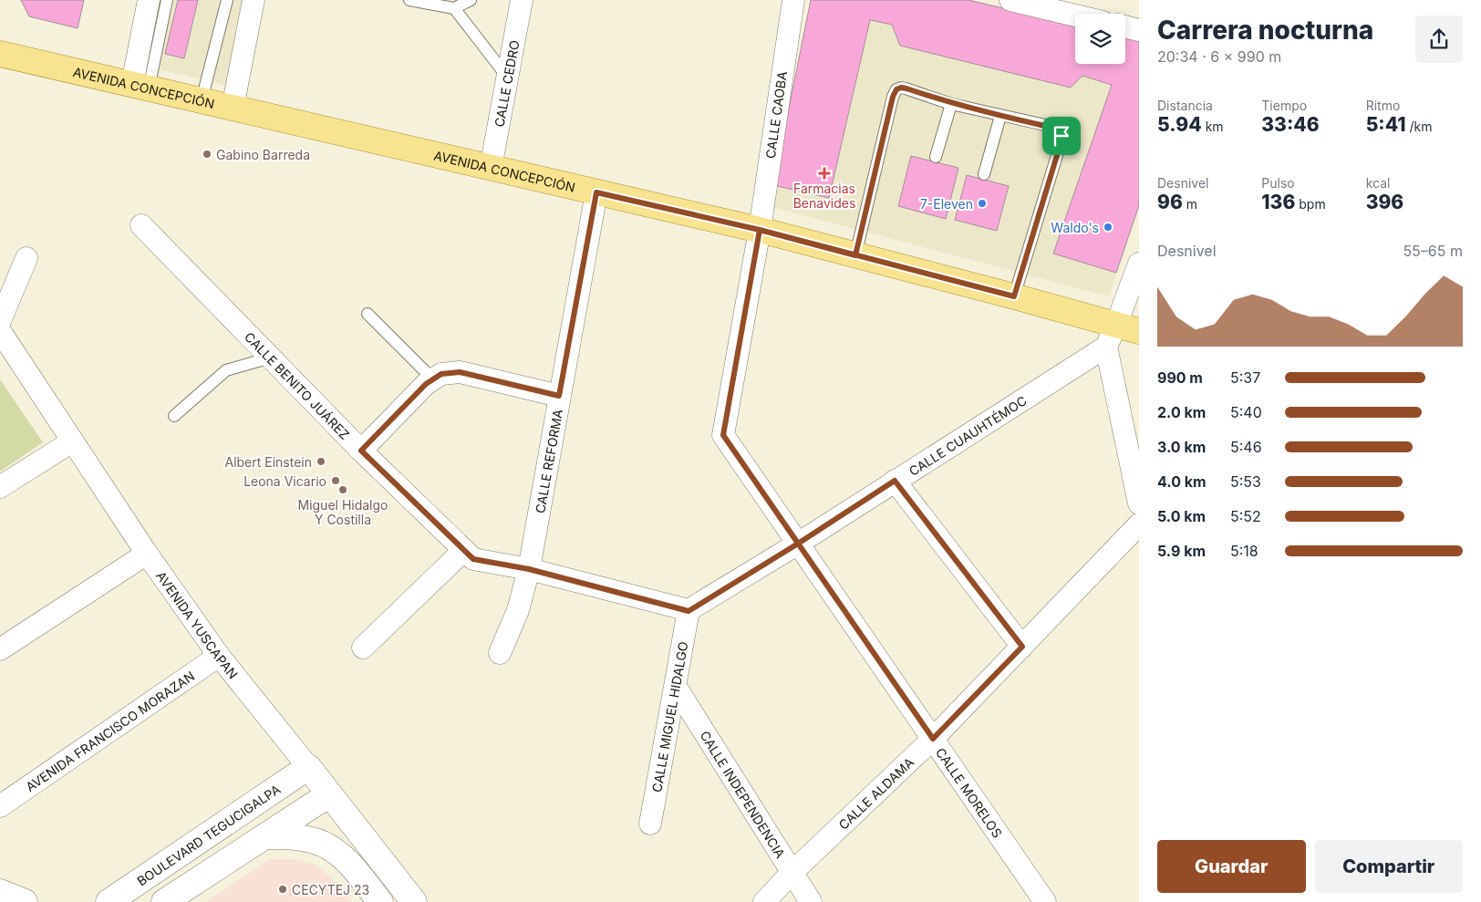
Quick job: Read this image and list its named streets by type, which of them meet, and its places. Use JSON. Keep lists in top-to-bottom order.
{
  "streets": {
    "main road": ["AVENIDA CONCEPCIÓN"],
    "street": [
      "CALLE CEDRO",
      "CALLE CAOBA",
      "CALLE BENITO JUÁREZ",
      "CALLE CUAUHTÉMOC",
      "CALLE REFORMA",
      "AVENIDA YUSCAPAN",
      "CALLE MIGUEL HIDALGO",
      "AVENIDA FRANCISCO MORAZAN",
      "CALLE ALDAMA",
      "CALLE MORELOS",
      "CALLE INDEPENDENCIA",
      "BOULEVARD TEGUCIGALPA"
    ]
  },
  "crossings": [
    ["CALLE CEDRO", "AVENIDA CONCEPCIÓN"],
    ["AVENIDA CONCEPCIÓN", "CALLE CAOBA"],
    ["AVENIDA CONCEPCIÓN", "CALLE CUAUHTÉMOC"],
    ["AVENIDA CONCEPCIÓN", "CALLE REFORMA"],
    ["AVENIDA CONCEPCIÓN", "CALLE MORELOS"],
    ["CALLE CAOBA", "CALLE MORELOS"],
    ["CALLE BENITO JUÁREZ", "CALLE CUAUHTÉMOC"],
    ["CALLE BENITO JUÁREZ", "CALLE REFORMA"],
    ["CALLE BENITO JUÁREZ", "CALLE MIGUEL HIDALGO"],
    ["CALLE CUAUHTÉMOC", "CALLE MIGUEL HIDALGO"],
    ["CALLE CUAUHTÉMOC", "CALLE MORELOS"],
    ["AVENIDA YUSCAPAN", "AVENIDA FRANCISCO MORAZAN"],
    ["AVENIDA YUSCAPAN", "BOULEVARD TEGUCIGALPA"],
    ["CALLE MIGUEL HIDALGO", "CALLE INDEPENDENCIA"],
    ["CALLE ALDAMA", "CALLE MORELOS"],
    ["CALLE ALDAMA", "CALLE INDEPENDENCIA"]
  ],
  "places": {
    "other": [
      "Gabino Barreda",
      "7-Eleven",
      "Waldo's",
      "Albert Einstein",
      "Leona Vicario",
      "Miguel Hidalgo Y Costilla",
      "CECYTEJ 23"
    ],
    "health": ["Farmacias Benavides"]
  },
  "page": {
    "heading": ["Carrera nocturna", "20:34 · 6 × 990 m"],
    "stats": [
      ["Distancia", "5.94 km"],
      ["Tiempo", "33:46"],
      ["Ritmo", "5:41 /km"],
      ["Desnivel", "96 m"],
      ["Pulso", "136 bpm"],
      ["kcal", "396"]
    ],
    "chart": ["Desnivel", "55–65 m"],
    "list": [
      {
        "name": "990 m",
        "note": "5:37"
      },
      {
        "name": "2.0 km",
        "note": "5:40"
      },
      {
        "name": "3.0 km",
        "note": "5:46"
      },
      {
        "name": "4.0 km",
        "note": "5:53"
      },
      {
        "name": "5.0 km",
        "note": "5:52"
      },
      {
        "name": "5.9 km",
        "note": "5:18"
      }
    ],
    "buttons": ["Guardar", "Compartir"]
  }
}
